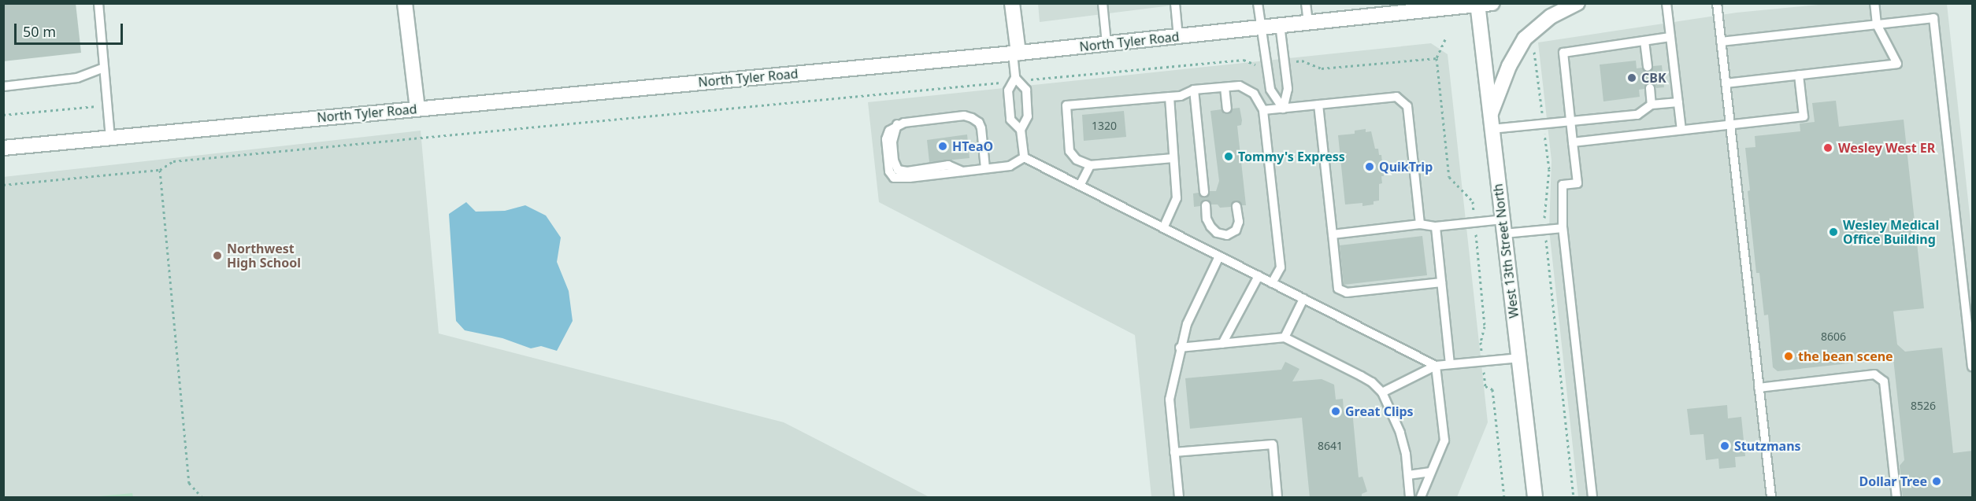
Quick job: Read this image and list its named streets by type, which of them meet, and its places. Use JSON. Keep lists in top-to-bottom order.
{
  "streets": {
    "main road": ["North Tyler Road", "West 13th Street North"]
  },
  "crossings": [
    ["North Tyler Road", "West 13th Street North"]
  ],
  "places": [
    "CBK",
    "HTeaO",
    "Wesley West ER",
    "Tommy's Express",
    "QuikTrip",
    "Wesley Medical Office Building",
    "Northwest High School",
    "the bean scene",
    "Great Clips",
    "Stutzmans",
    "Dollar Tree"
  ],
  "house_numbers": [
    "1320",
    "8606",
    "8526",
    "8641"
  ],
  "scale_bar": "50 m"
}
